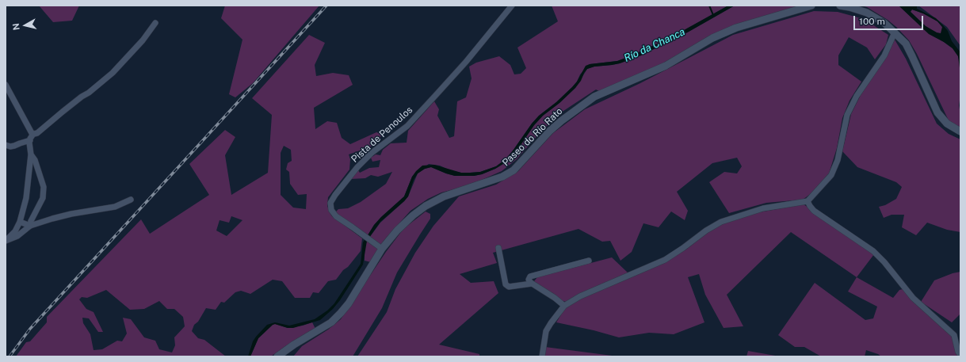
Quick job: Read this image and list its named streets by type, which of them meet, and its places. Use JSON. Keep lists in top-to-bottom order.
{
  "streets": {
    "street": ["Pista de Penoulos", "Paseo do Río Rato"]
  },
  "crossings": [
    ["Pista de Penoulos", "Paseo do Río Rato"]
  ],
  "water": ["Río da Chanca"],
  "scale_bar": "100 m",
  "north": "left"
}
